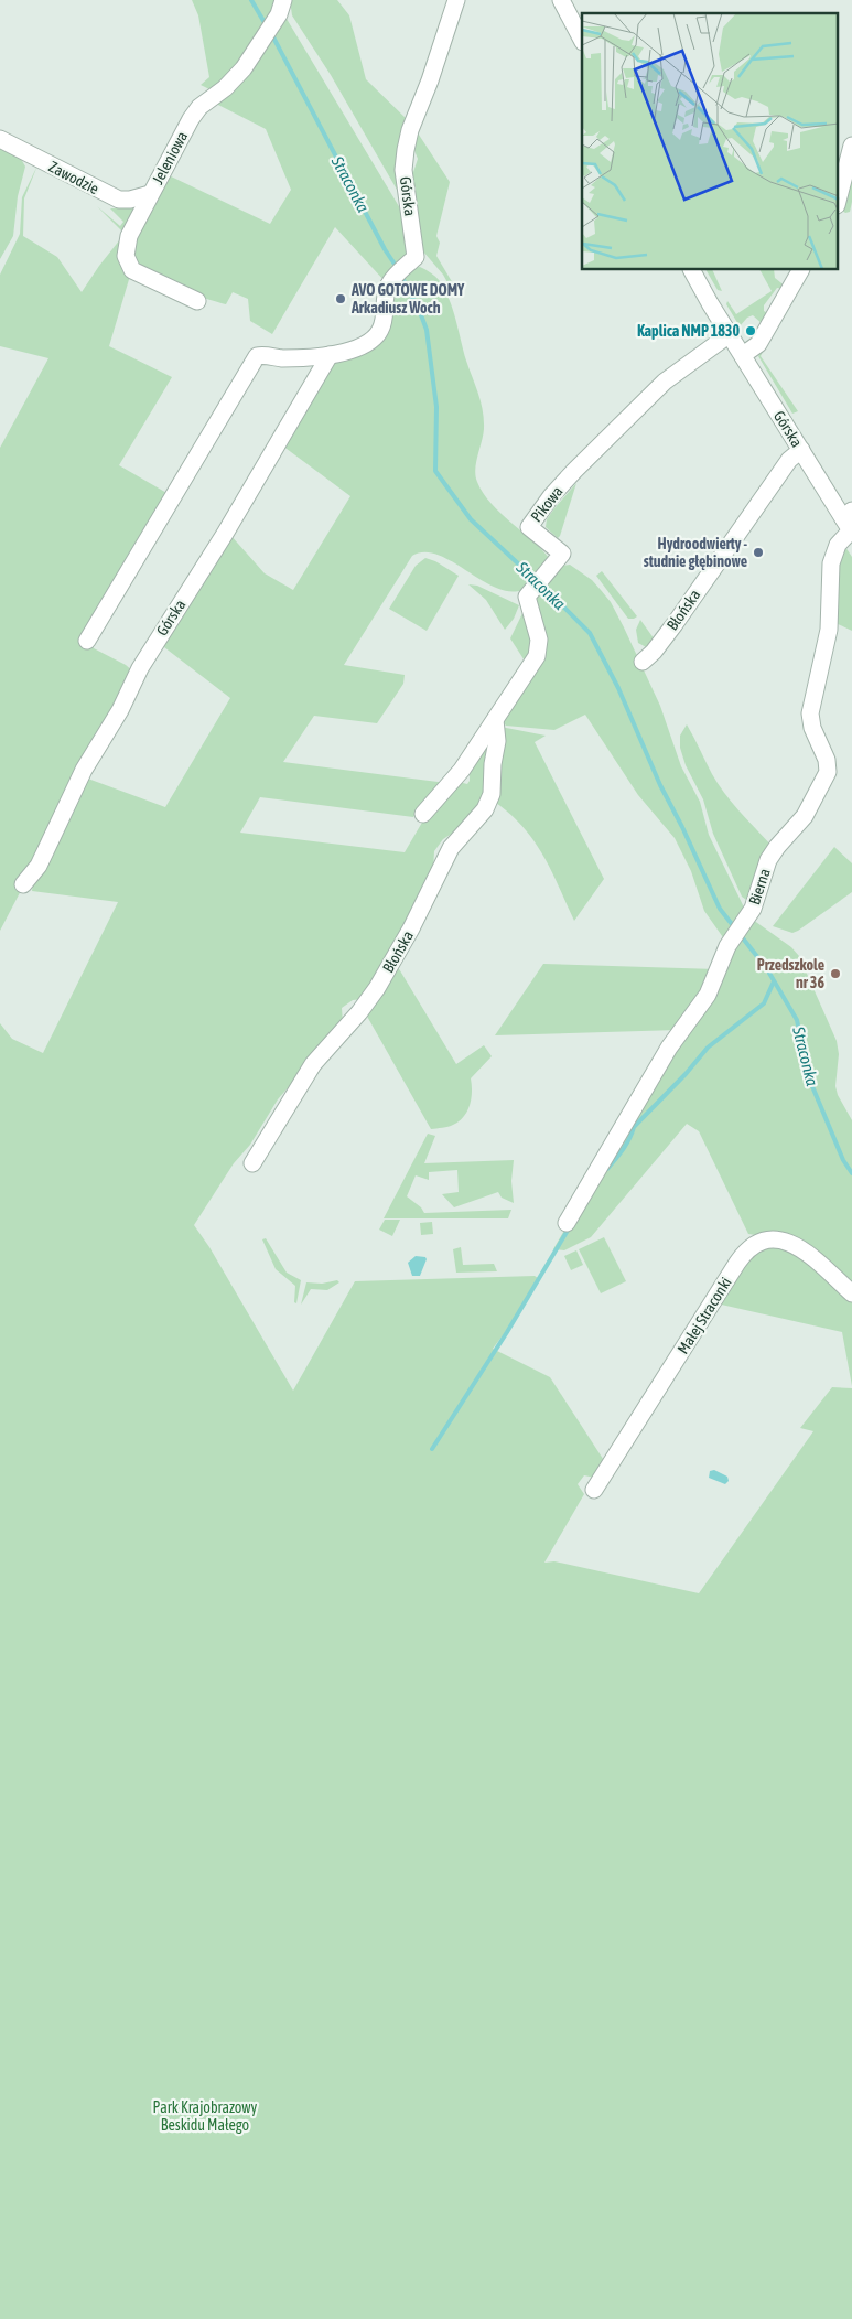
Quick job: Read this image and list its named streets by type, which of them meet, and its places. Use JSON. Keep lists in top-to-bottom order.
{
  "streets": {
    "street": [
      "Jeleniowa",
      "Zawodzie",
      "Górska",
      "Pikowa",
      "Błońska",
      "Bierna",
      "Małej Straconki"
    ]
  },
  "crossings": [
    ["Jeleniowa", "Zawodzie"],
    ["Górska", "Pikowa"],
    ["Górska", "Błońska"],
    ["Górska", "Bierna"],
    ["Pikowa", "Błońska"]
  ],
  "water": ["Straconka"],
  "parks": ["Park Krajobrazowy Beskidu Małego"],
  "places": [
    "AVO GOTOWE DOMY Arkadiusz Woch",
    "Kaplica NMP 1830",
    "Hydroodwierty - studnie głębinowe",
    "Przedszkole nr 36"
  ]
}
